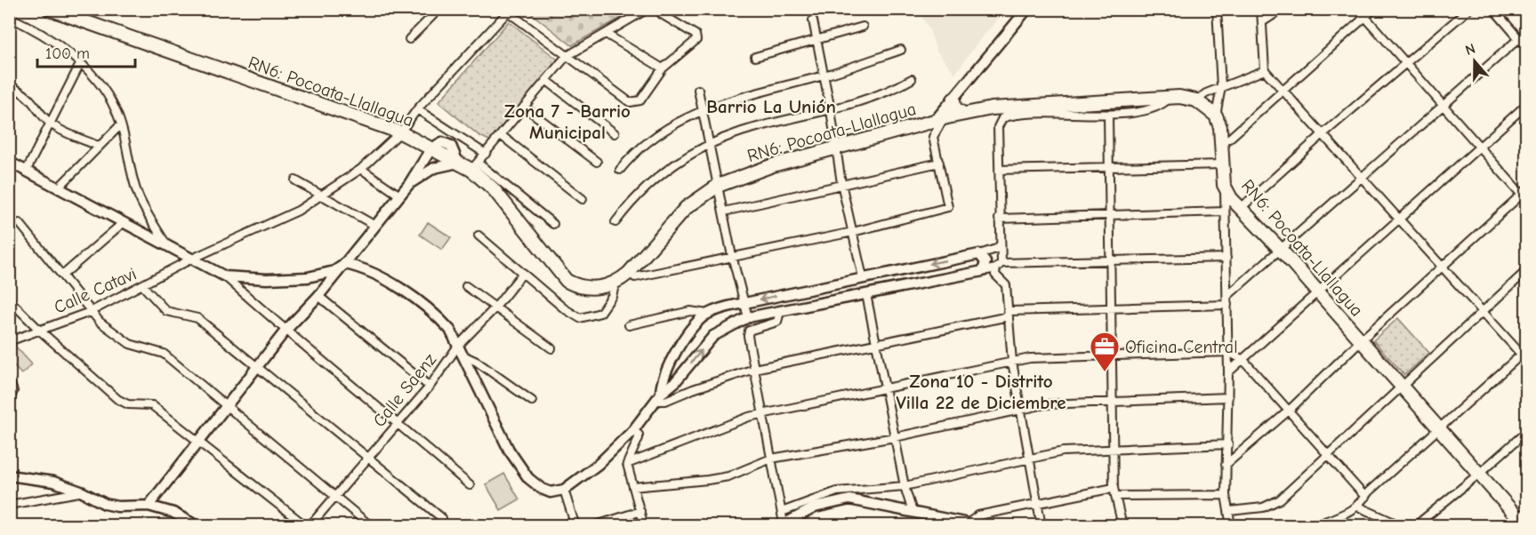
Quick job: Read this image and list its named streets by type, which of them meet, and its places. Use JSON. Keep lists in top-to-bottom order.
{
  "streets": {
    "highway": ["RN6: Pocoata-Llallagua"],
    "street": ["Calle Catavi", "Calle Saenz"]
  },
  "crossings": [
    ["RN6: Pocoata-Llallagua", "Calle Catavi"]
  ],
  "districts": ["Barrio La Unión", "Zona 7 - Barrio Municipal", "Zona 10 - Distrito Villa 22 de Diciembre"],
  "places": {
    "office": ["Oficina Central"]
  },
  "scale_bar": "100 m",
  "north": "top"
}
